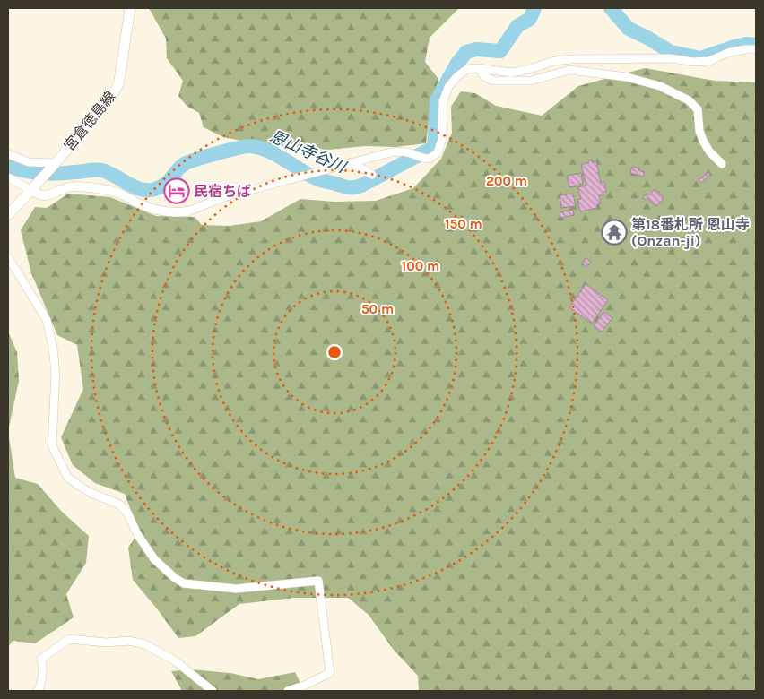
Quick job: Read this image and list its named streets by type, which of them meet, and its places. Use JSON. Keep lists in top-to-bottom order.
{
  "streets": {
    "main road": ["宮倉徳島線"]
  },
  "water": ["恩山寺谷川"],
  "places": {
    "hotel": ["民宿ちば"],
    "temple": ["第18番札所 恩山寺 (Onzan-ji)"]
  },
  "rings": [
    "200 m",
    "150 m",
    "100 m",
    "50 m"
  ]
}
